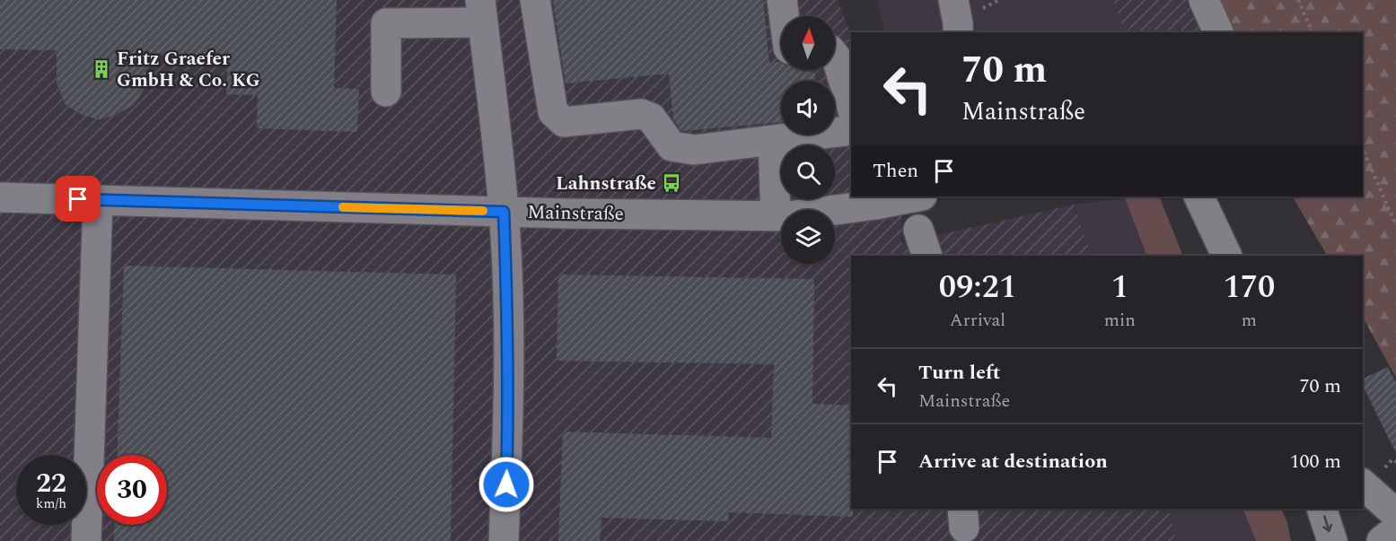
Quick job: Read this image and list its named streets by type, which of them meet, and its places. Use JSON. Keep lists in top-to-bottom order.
{
  "streets": {
    "street": ["Mainstraße"]
  },
  "places": {
    "building": ["Fritz Graefer GmbH & Co. KG"],
    "bus stop": ["Lahnstraße"]
  },
  "north": "top",
  "page": {
    "turn": ["70 m", "Mainstraße"],
    "then": "Then",
    "eta": [
      "09:21",
      "Arrival",
      "1",
      "min",
      "170",
      "m"
    ],
    "list": [
      {
        "name": "Turn left",
        "note": "Mainstraße",
        "value": "70 m"
      },
      {
        "name": "Arrive at destination",
        "value": "100 m"
      }
    ],
    "speed": "22 km/h",
    "limit": "30"
  }
}
